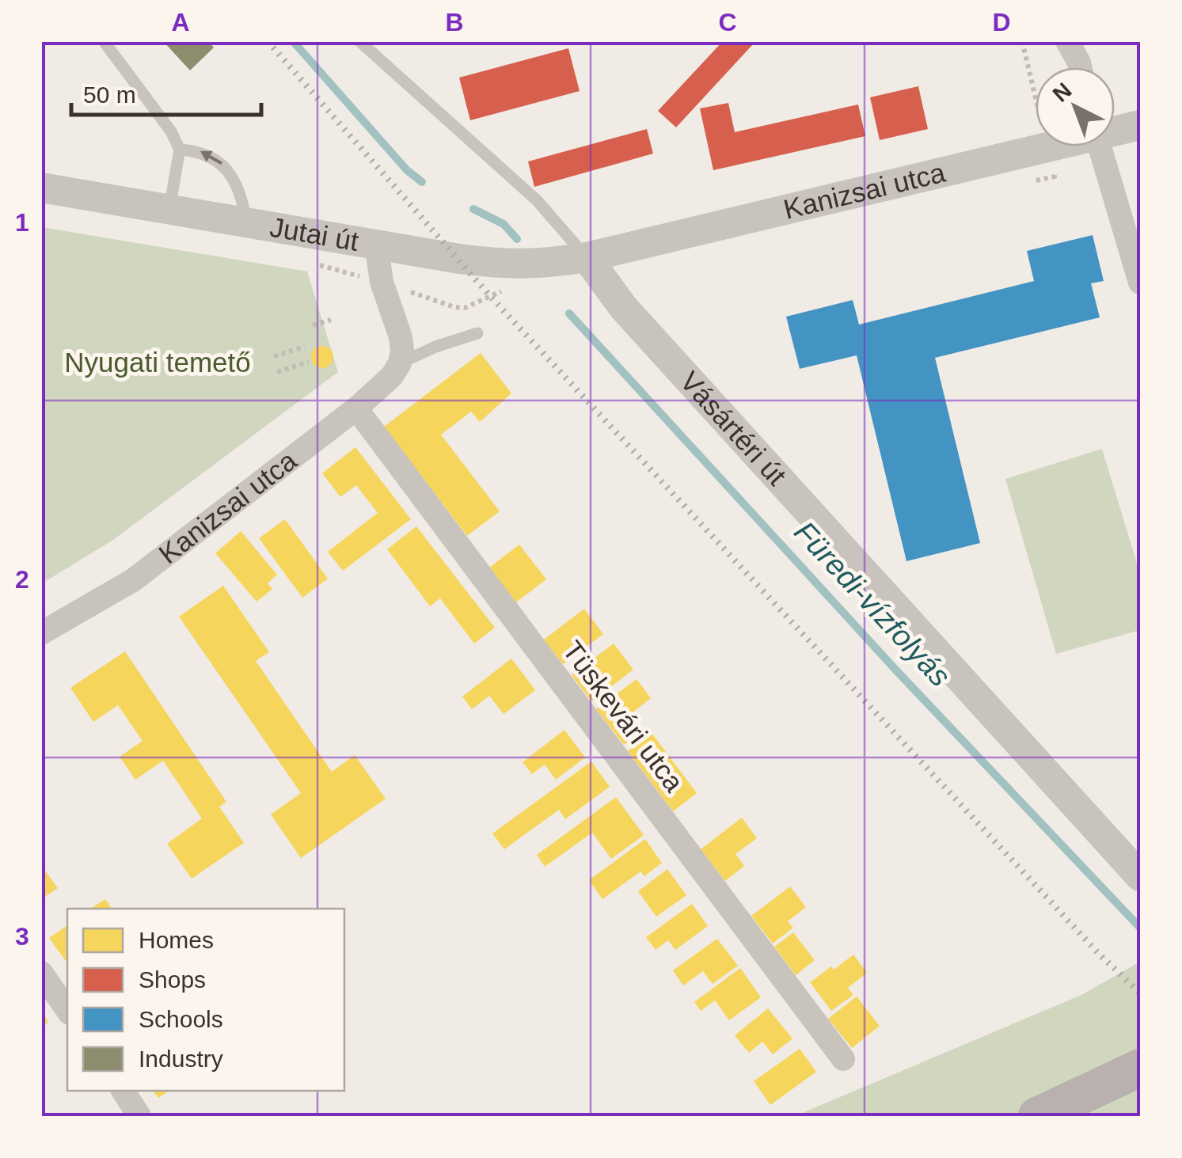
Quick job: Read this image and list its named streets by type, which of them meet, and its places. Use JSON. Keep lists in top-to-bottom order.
{
  "streets": {
    "street": [
      "Kanizsai utca",
      "Jutai út",
      "Vásártéri út",
      "Tüskevári utca"
    ]
  },
  "crossings": [
    ["Kanizsai utca", "Jutai út"],
    ["Kanizsai utca", "Vásártéri út"],
    ["Kanizsai utca", "Tüskevári utca"],
    ["Jutai út", "Vásártéri út"]
  ],
  "water": ["Füredi-vízfolyás"],
  "parks": ["Nyugati temető"],
  "legend": [
    "Homes",
    "Shops",
    "Schools",
    "Industry"
  ],
  "scale_bar": "50 m",
  "north": "top left",
  "grid": {
    "columns": [
      "A",
      "B",
      "C",
      "D"
    ],
    "rows": ["1", "2", "3"]
  }
}
